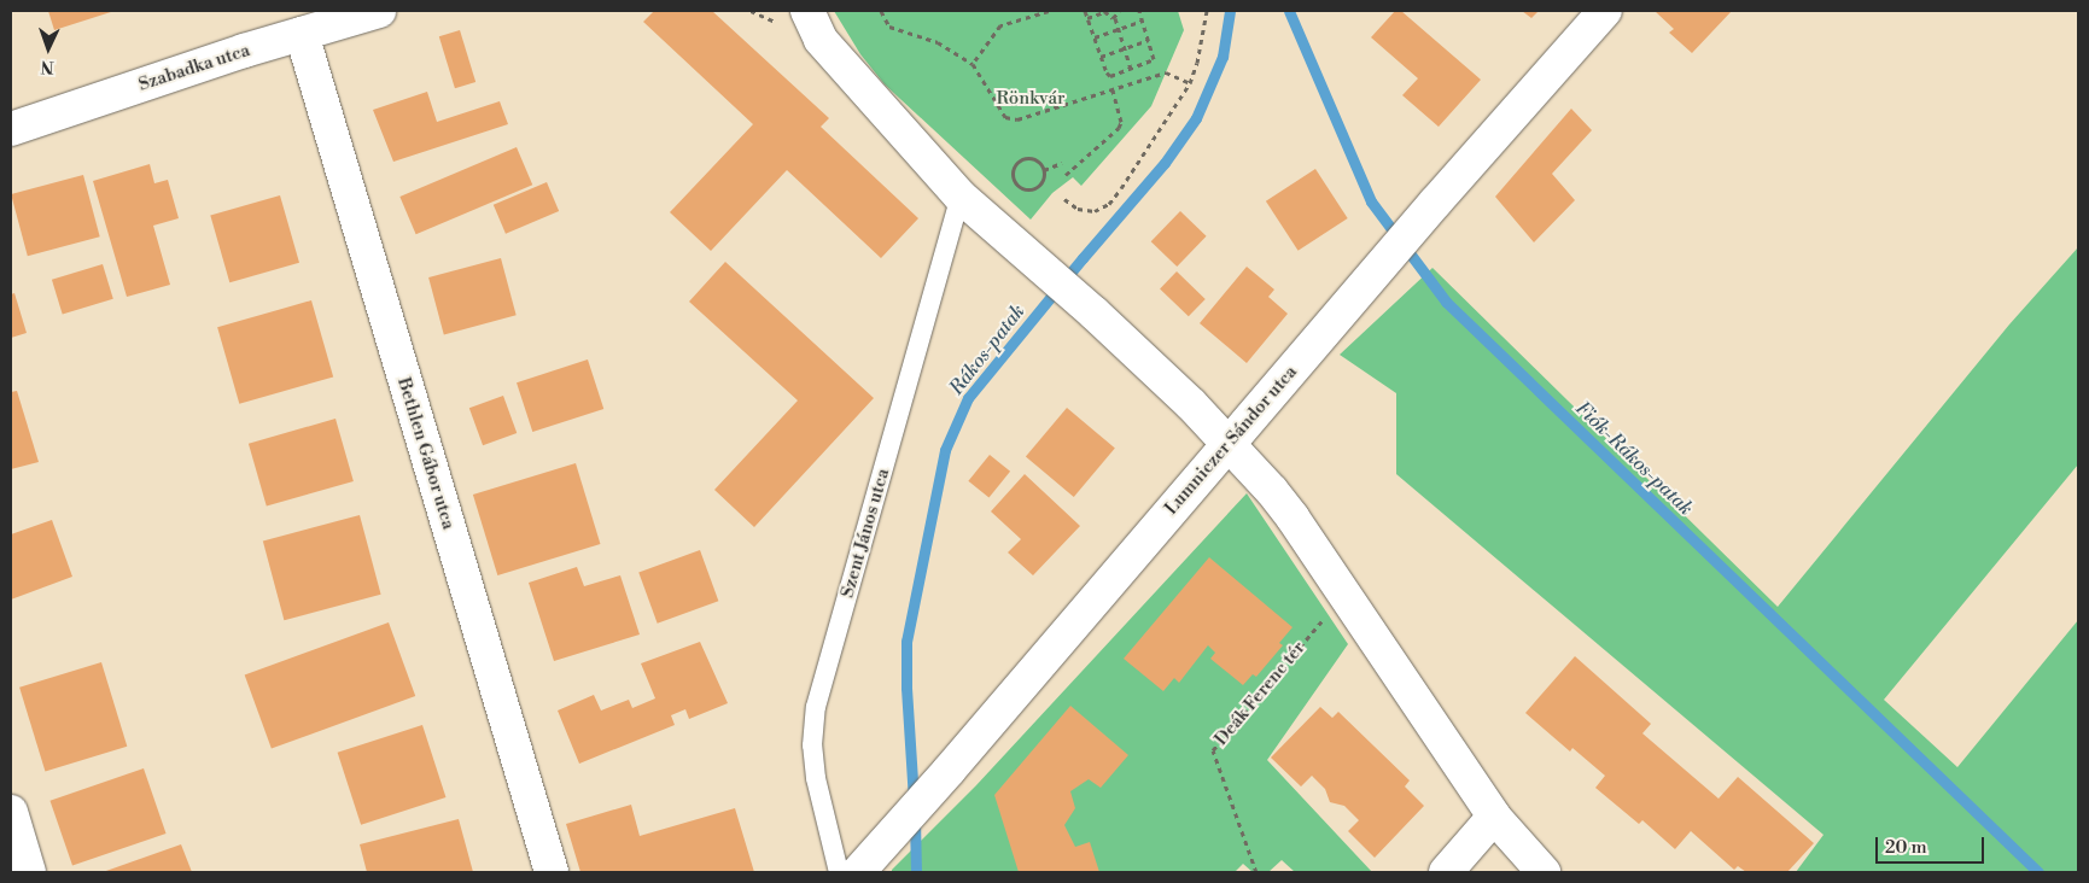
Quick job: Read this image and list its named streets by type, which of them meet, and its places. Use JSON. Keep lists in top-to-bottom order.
{
  "streets": {
    "street": ["Szabadka utca", "Lumniczer Sándor utca", "Bethlen Gábor utca"],
    "lane": ["Szent János utca"],
    "path": ["Deák Ferenc tér"]
  },
  "crossings": [
    ["Szabadka utca", "Bethlen Gábor utca"]
  ],
  "water": ["Rákos-patak", "Fiók-Rákos-patak"],
  "parks": ["Rönkvár"],
  "scale_bar": "20 m",
  "north": "bottom"
}
